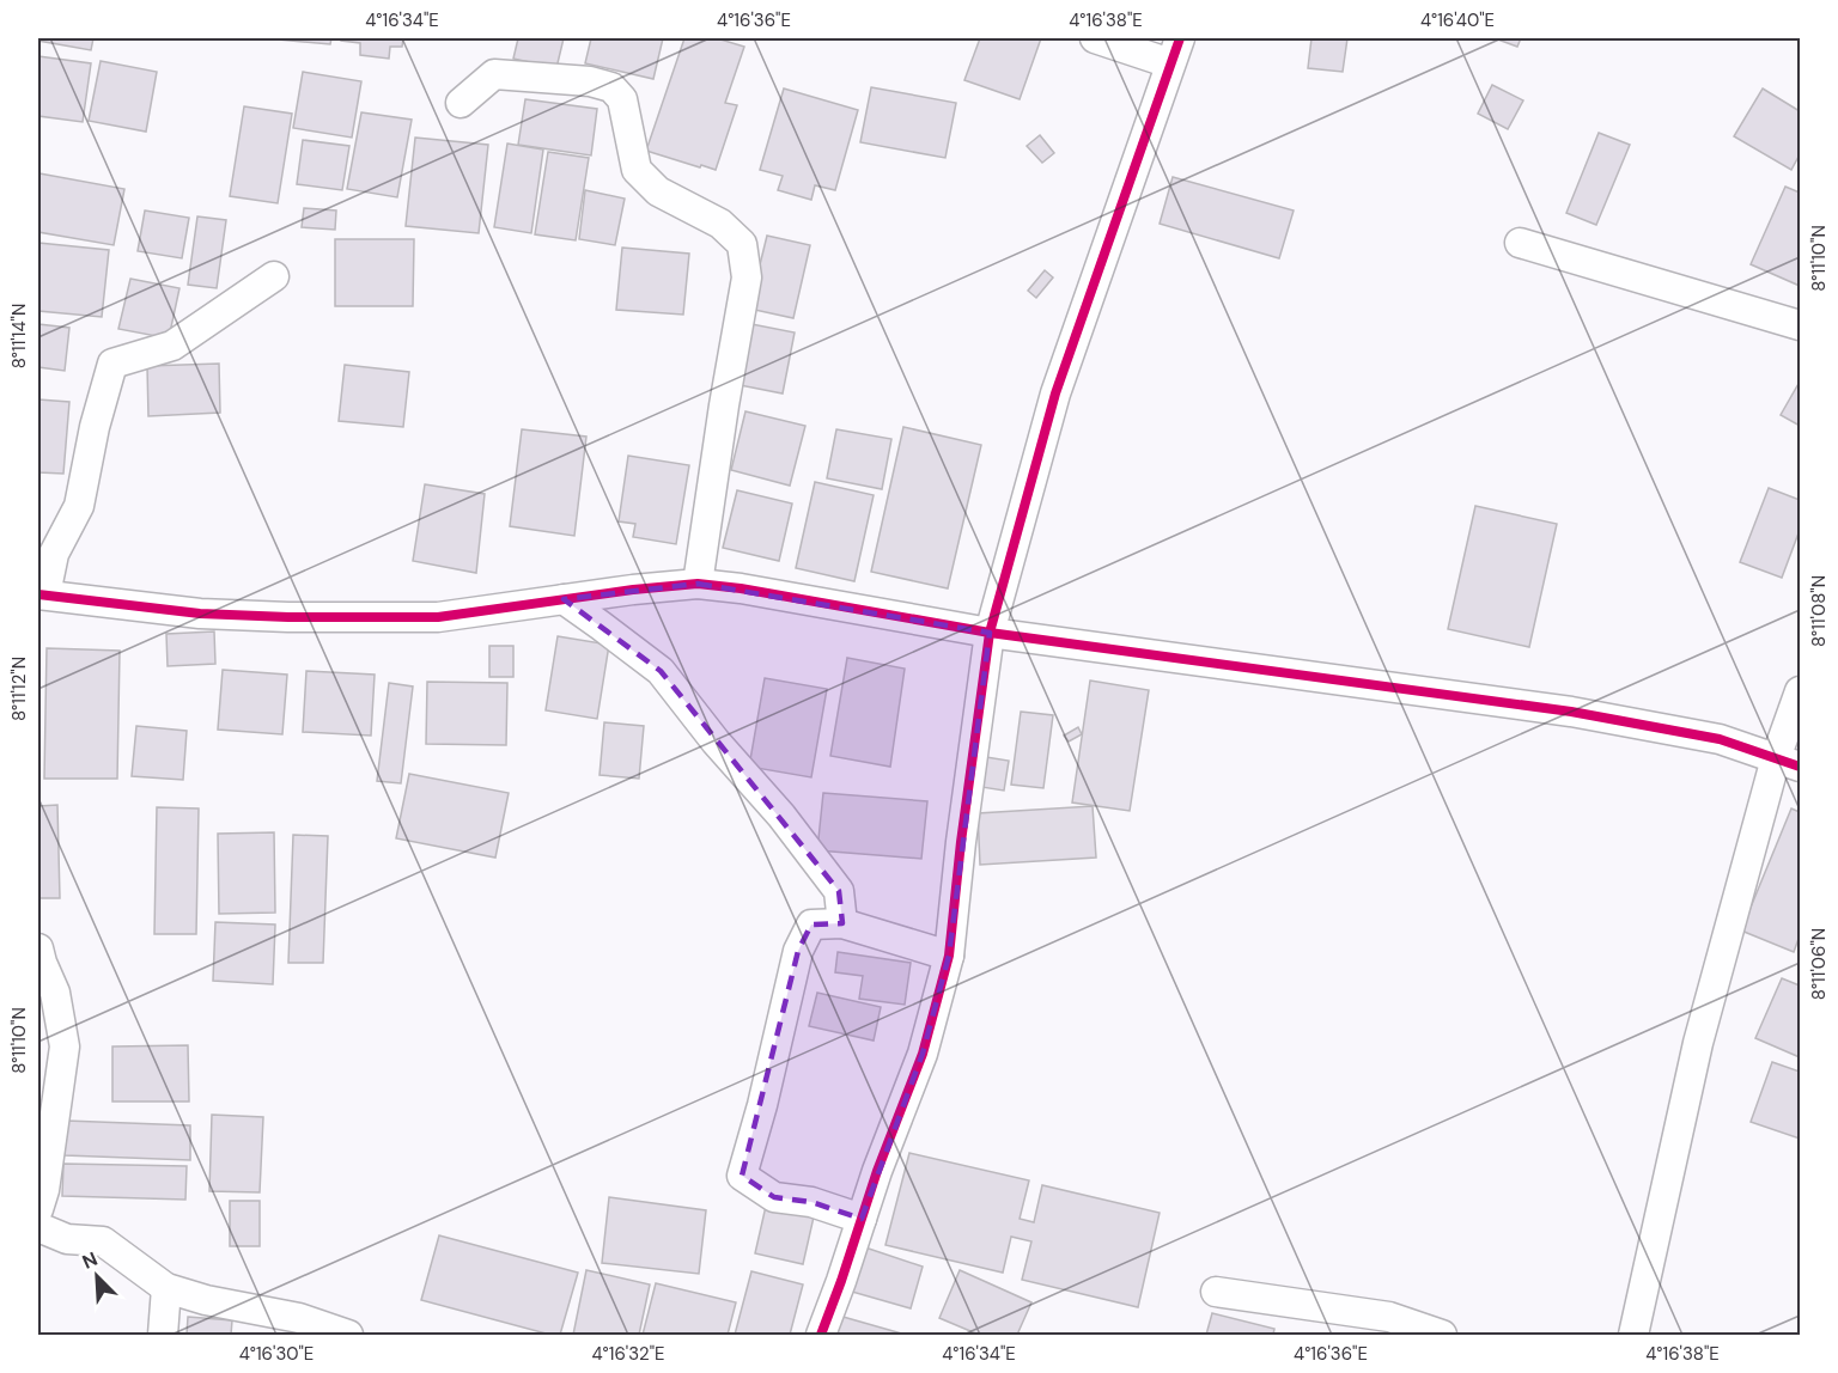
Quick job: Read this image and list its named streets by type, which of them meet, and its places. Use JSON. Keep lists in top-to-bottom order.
{
  "north": "top left",
  "coordinates": [
    "4°16'34\"E",
    "4°16'36\"E",
    "4°16'38\"E",
    "4°16'40\"E",
    "8°11'10\"N",
    "8°11'14\"N",
    "8°11'08\"N",
    "8°11'12\"N",
    "8°11'06\"N",
    "4°16'30\"E",
    "4°16'32\"E"
  ]
}
